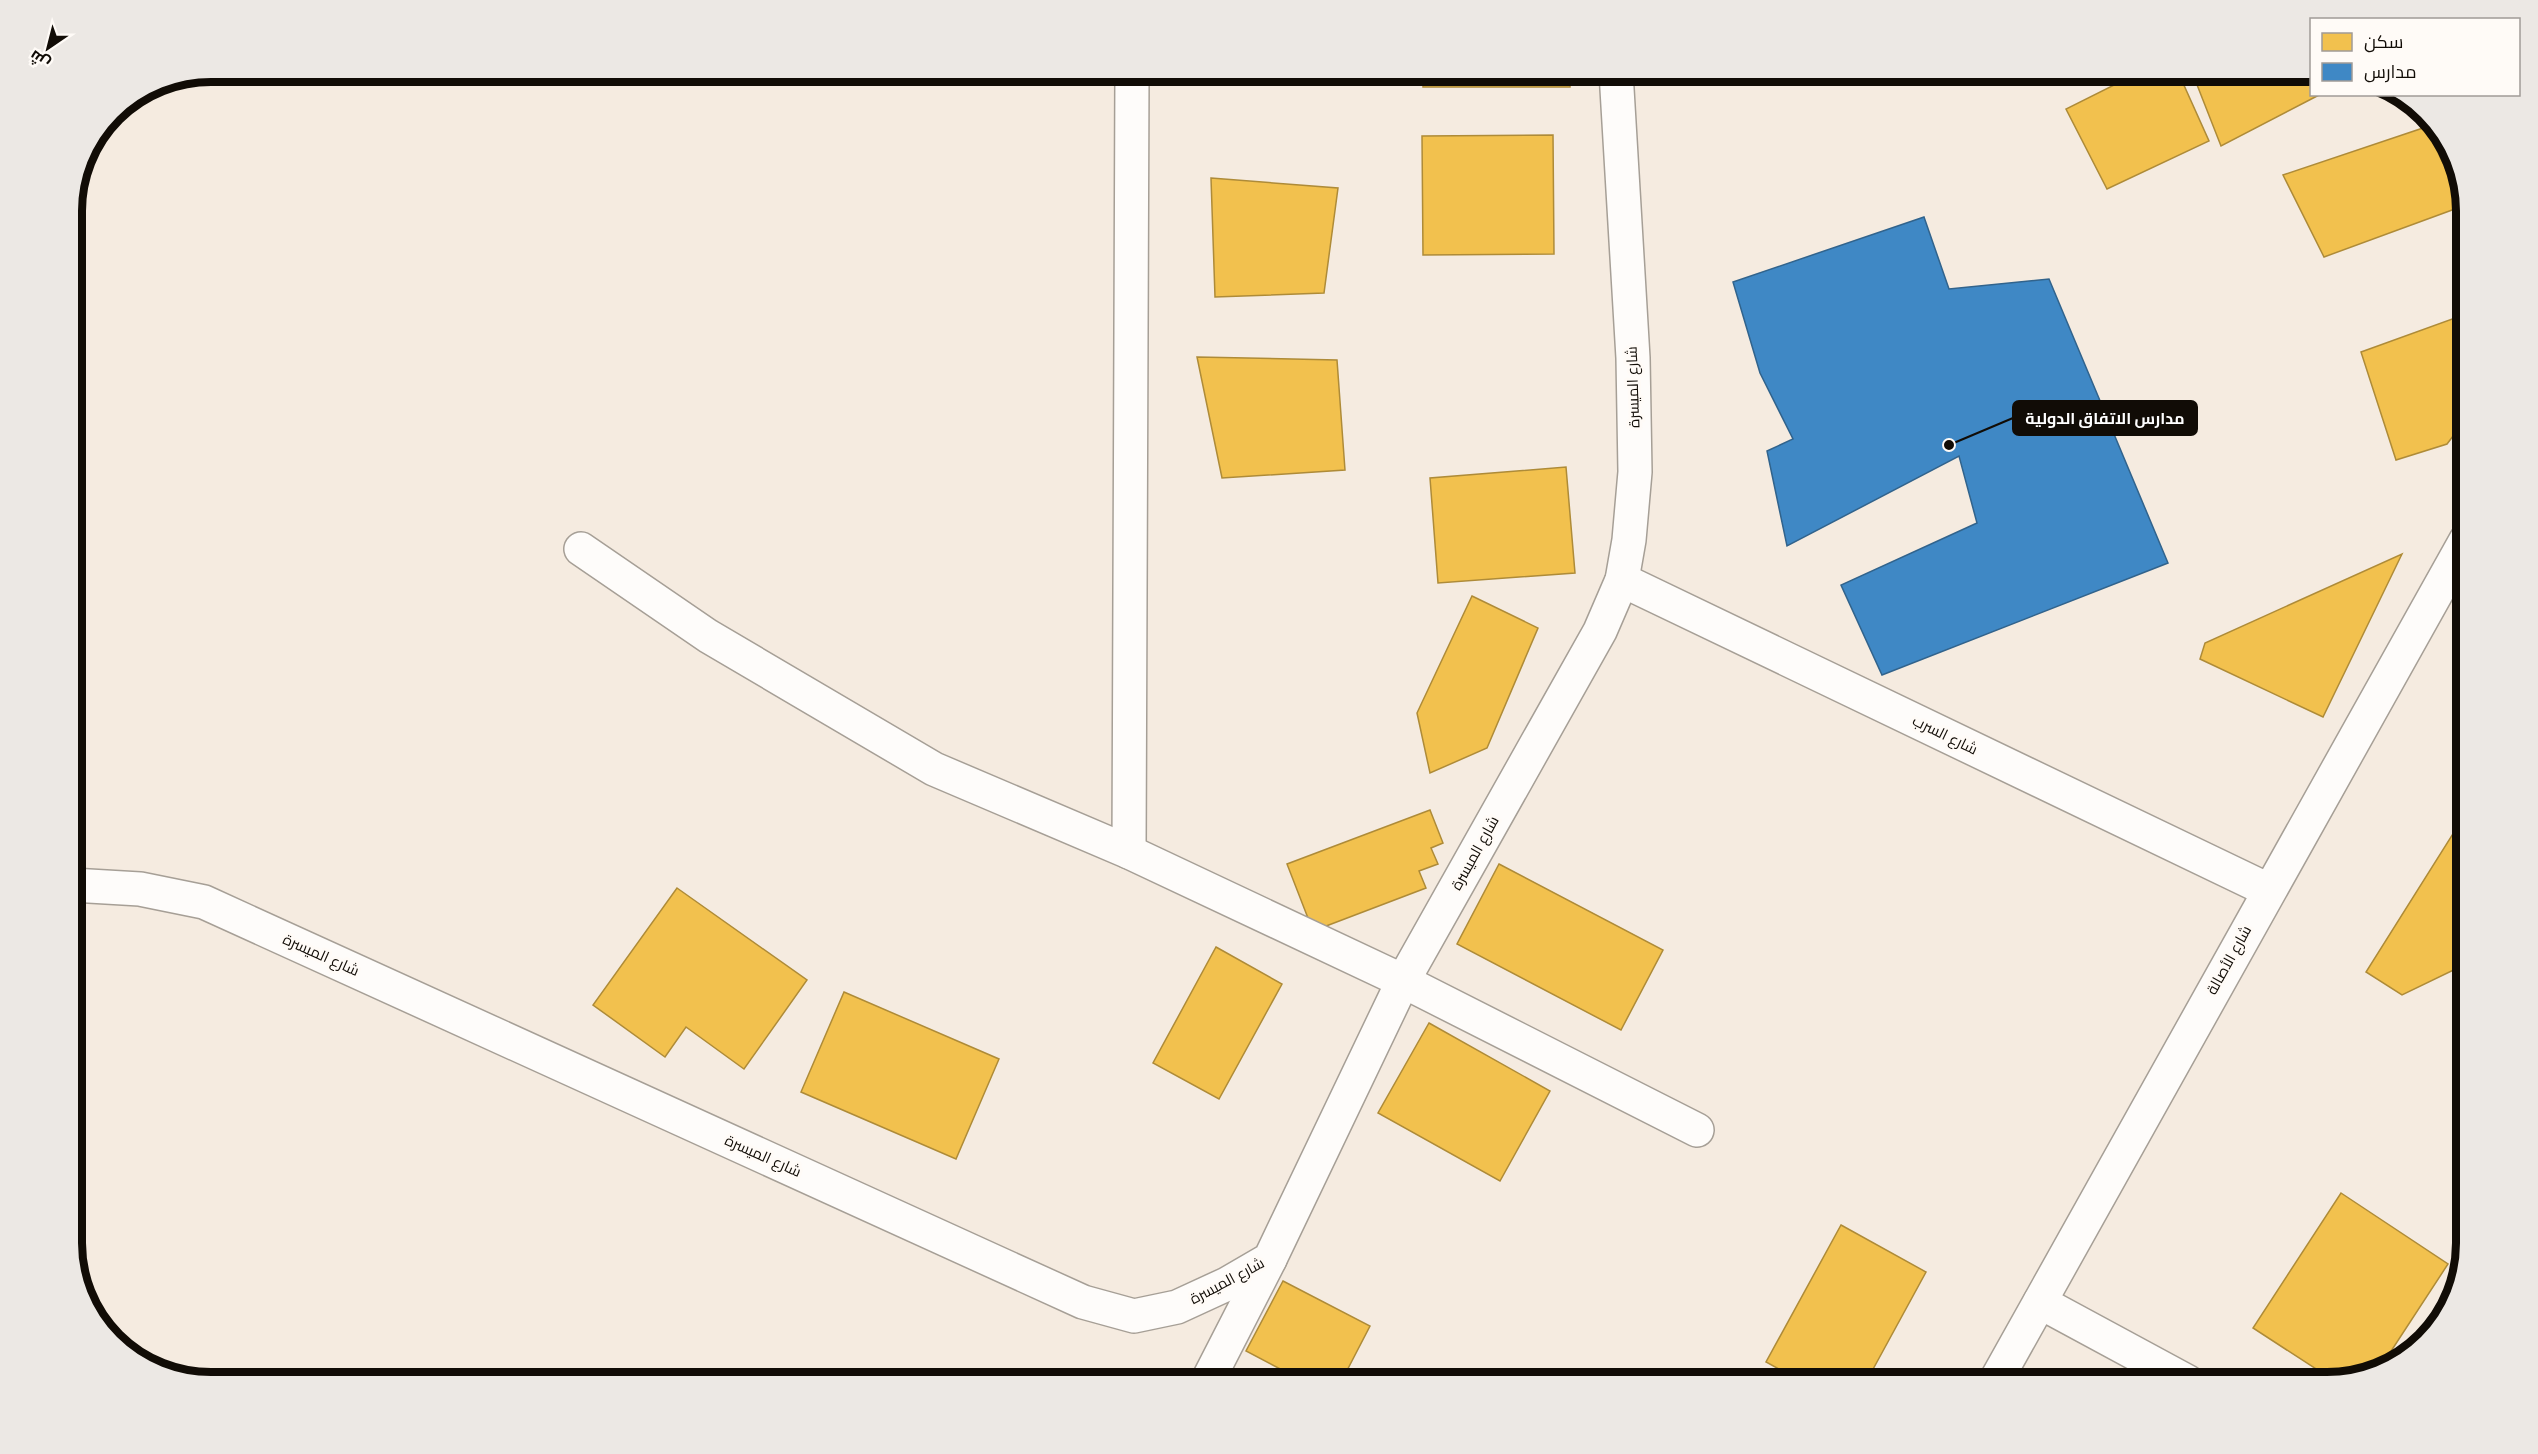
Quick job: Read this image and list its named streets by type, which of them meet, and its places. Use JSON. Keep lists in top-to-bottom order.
{
  "streets": {
    "street": ["شارع الميسرة", "شارع السرب", "شارع الأصالة"]
  },
  "crossings": [
    ["شارع الميسرة", "شارع السرب"],
    ["شارع السرب", "شارع الأصالة"]
  ],
  "places": ["مدارس الاتفاق الدولية"],
  "legend": ["سكن", "مدارس"],
  "north": "bottom left"
}
